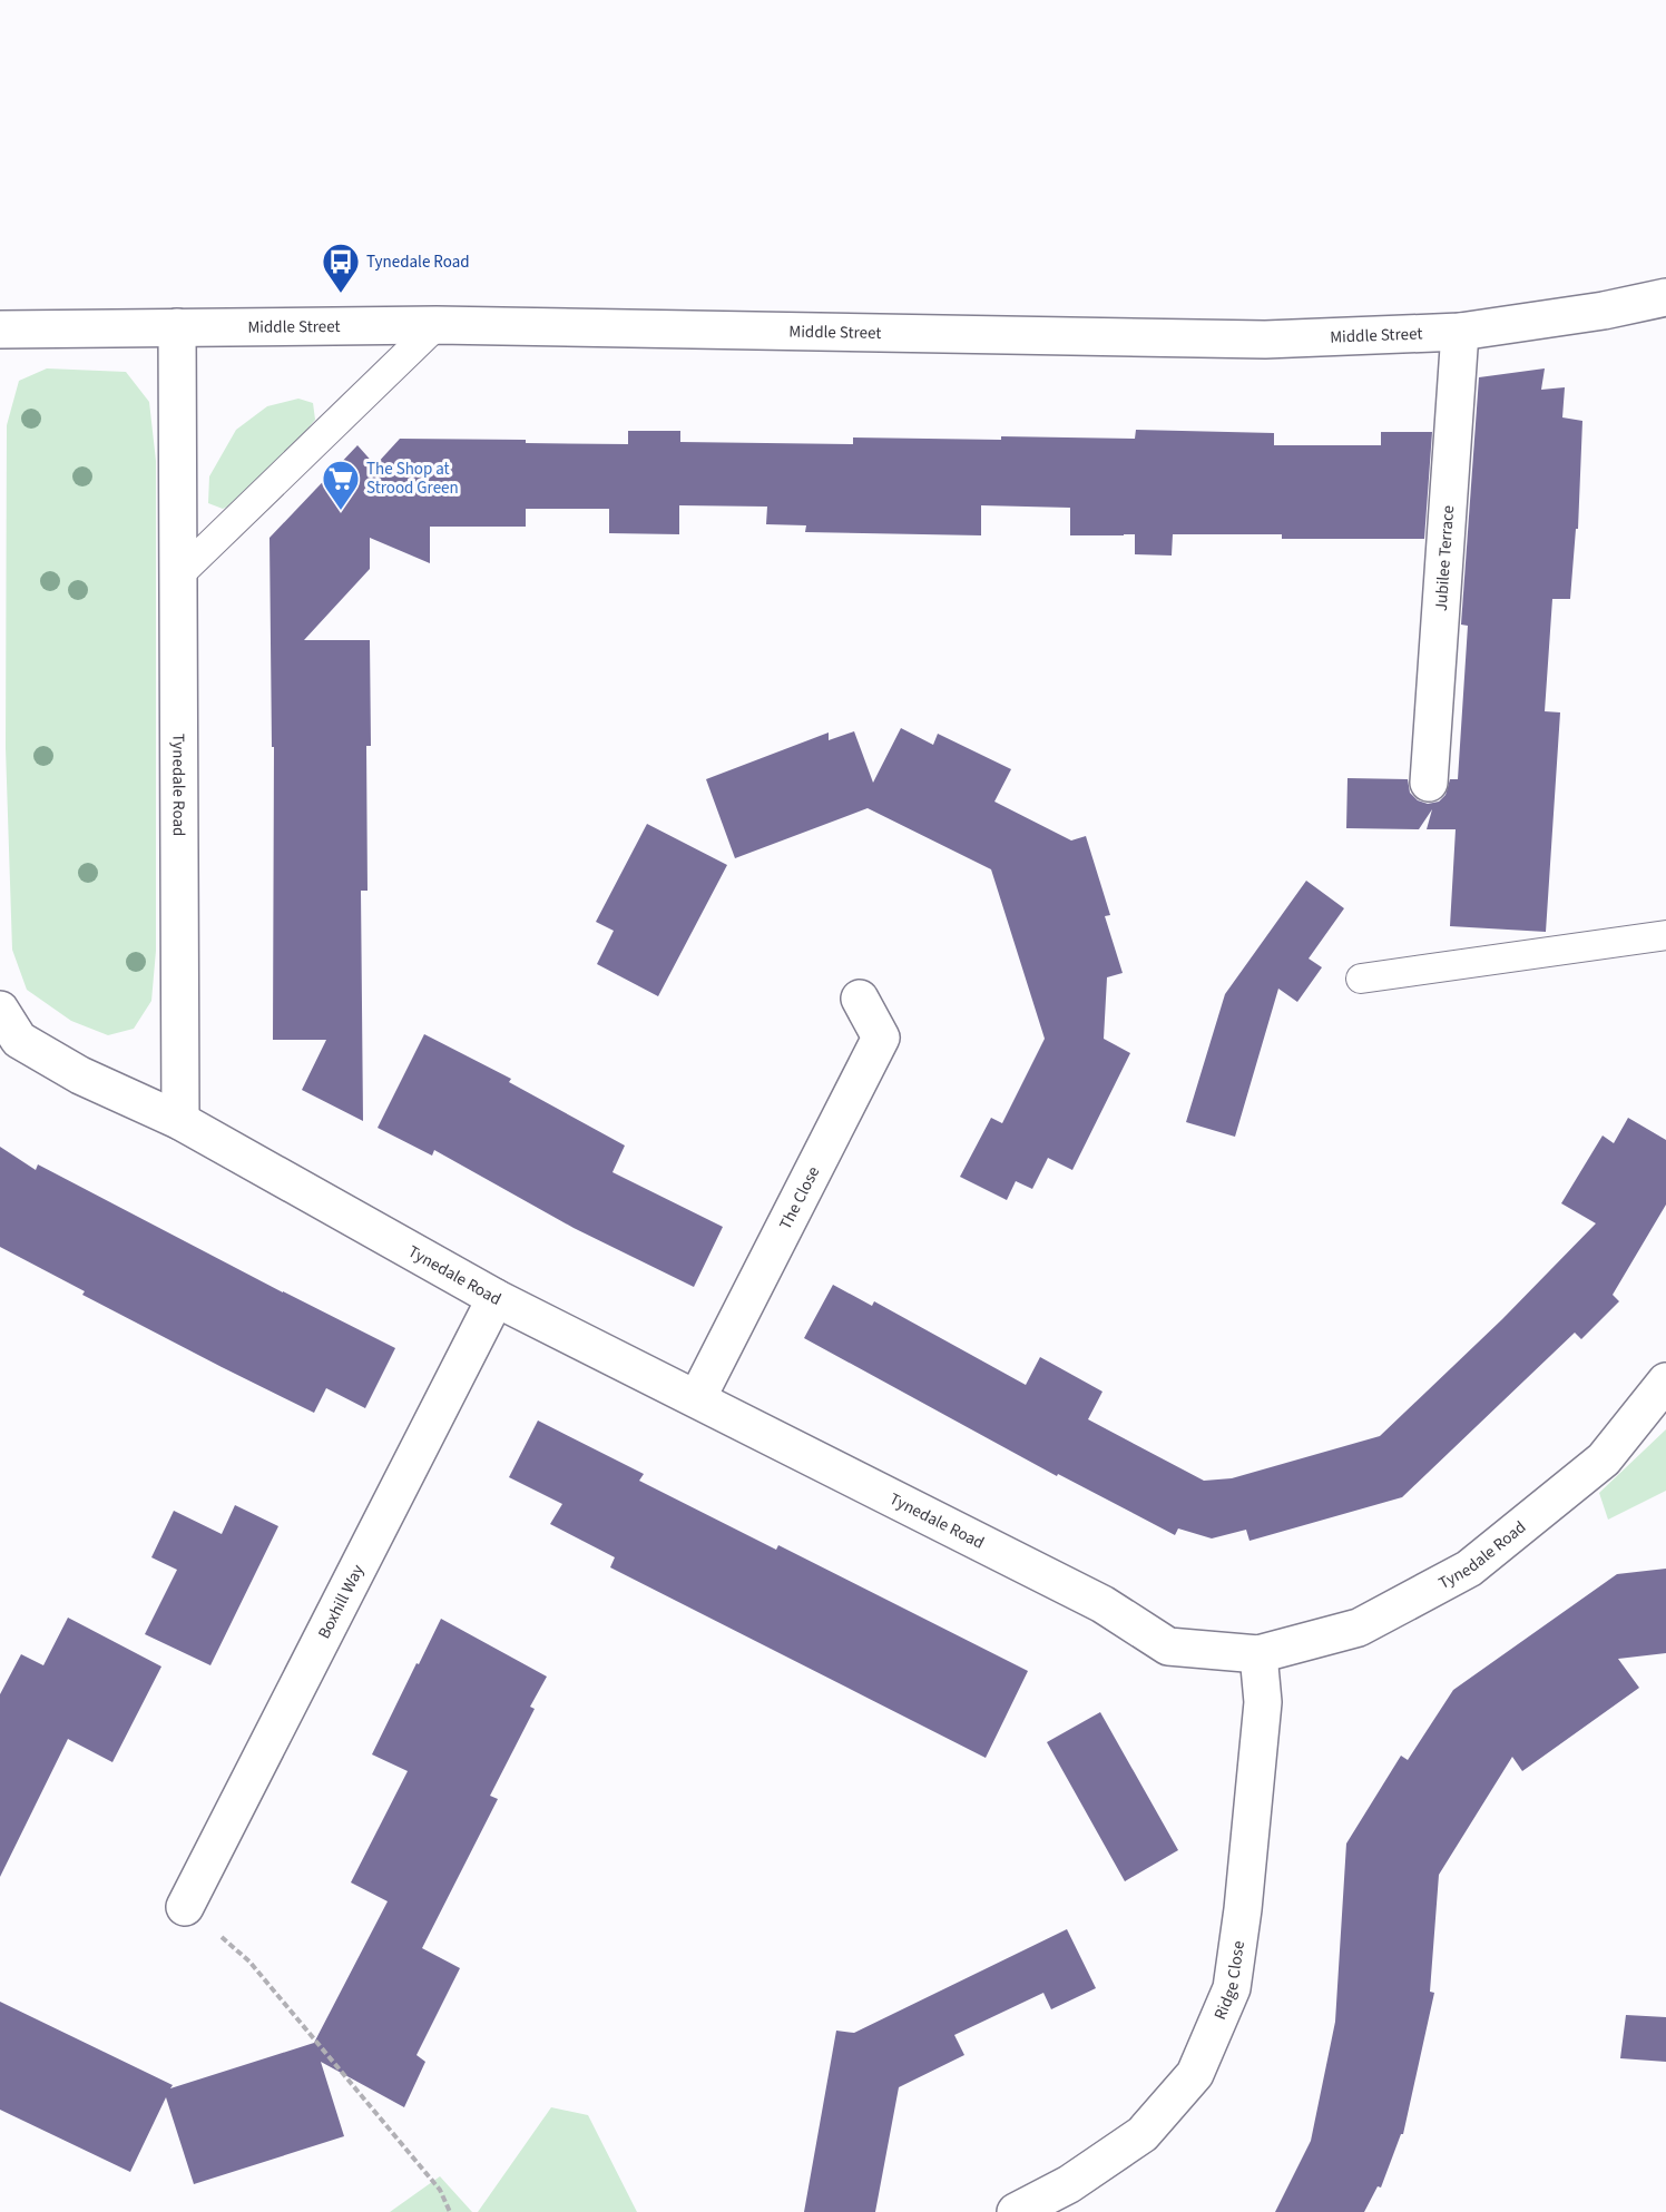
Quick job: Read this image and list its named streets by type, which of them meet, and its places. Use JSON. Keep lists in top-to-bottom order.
{
  "streets": {
    "street": [
      "Middle Street",
      "Jubilee Terrace",
      "Tynedale Road",
      "The Close",
      "Boxhill Way",
      "Ridge Close"
    ]
  },
  "crossings": [
    ["Middle Street", "Jubilee Terrace"],
    ["Middle Street", "Tynedale Road"],
    ["Tynedale Road", "The Close"],
    ["Tynedale Road", "Boxhill Way"],
    ["Tynedale Road", "Ridge Close"]
  ],
  "places": {
    "bus stop": ["Tynedale Road"],
    "supermarket": ["The Shop at Strood Green"]
  }
}
